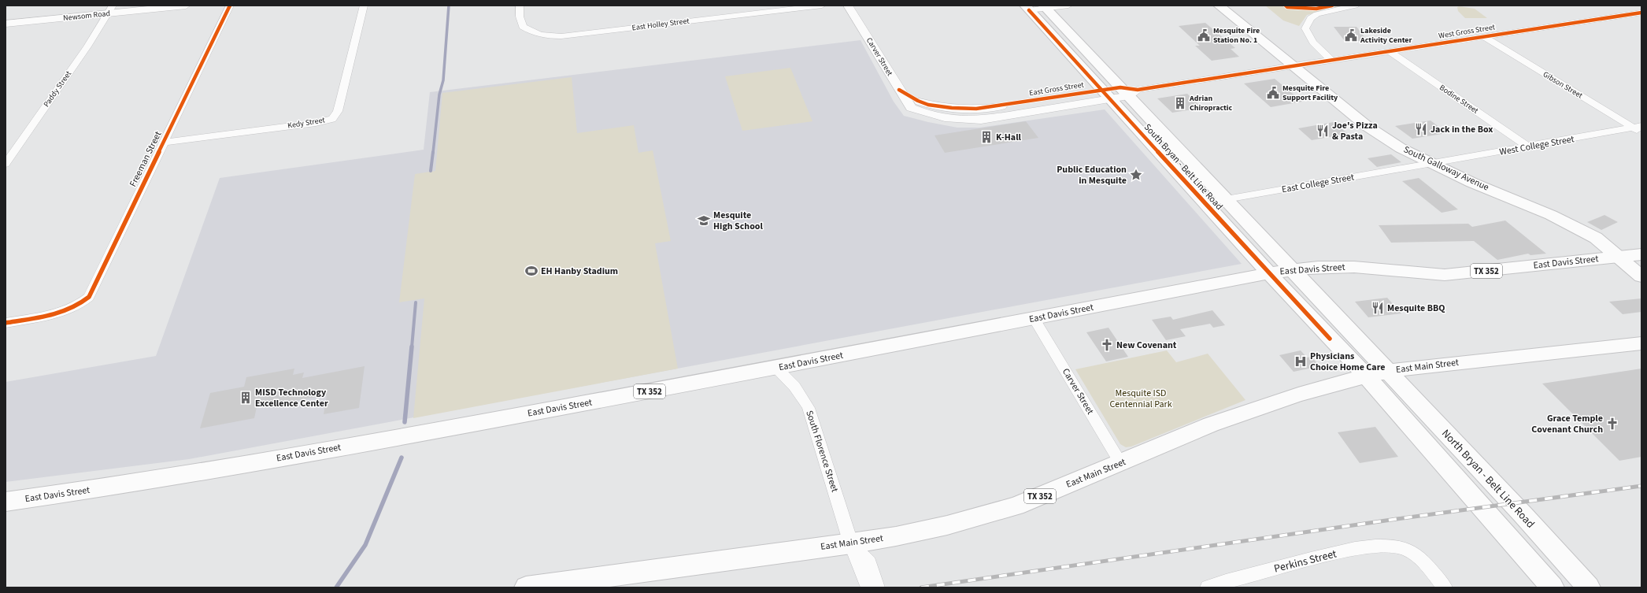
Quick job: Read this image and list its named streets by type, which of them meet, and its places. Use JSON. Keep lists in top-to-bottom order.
{
  "streets": {
    "main road": [
      "South Bryan - Belt Line Road",
      "South Galloway Avenue",
      "East Davis Street",
      "TX 352",
      "East Main Street",
      "North Bryan - Belt Line Road"
    ],
    "street": [
      "Newsom Road",
      "East Holley Street",
      "West Gross Street",
      "Carver Street",
      "Gibson Street",
      "Paddy Street",
      "East Gross Street",
      "Bodine Street",
      "Kedy Street",
      "West College Street",
      "Freeman Street",
      "East College Street",
      "South Florence Street",
      "Perkins Street"
    ]
  },
  "crossings": [
    ["Newsom Road", "Paddy Street"],
    ["West Gross Street", "Gibson Street"],
    ["West Gross Street", "East Gross Street"],
    ["West Gross Street", "Bodine Street"],
    ["West Gross Street", "South Galloway Avenue"],
    ["Carver Street", "East Gross Street"],
    ["Carver Street", "East Davis Street"],
    ["Carver Street", "East Main Street"],
    ["Gibson Street", "West College Street"],
    ["East Gross Street", "South Bryan - Belt Line Road"],
    ["East Gross Street", "South Galloway Avenue"],
    ["Bodine Street", "West College Street"],
    ["Kedy Street", "Freeman Street"],
    ["West College Street", "South Galloway Avenue"],
    ["West College Street", "East College Street"],
    ["South Bryan - Belt Line Road", "East College Street"],
    ["South Bryan - Belt Line Road", "East Davis Street"],
    ["South Bryan - Belt Line Road", "East Main Street"],
    ["South Bryan - Belt Line Road", "North Bryan - Belt Line Road"],
    ["South Galloway Avenue", "East College Street"],
    ["South Galloway Avenue", "East Davis Street"],
    ["South Galloway Avenue", "TX 352"],
    ["East Davis Street", "TX 352"],
    ["East Davis Street", "South Florence Street"],
    ["East Main Street", "South Florence Street"],
    ["East Main Street", "North Bryan - Belt Line Road"]
  ],
  "parks": ["Mesquite ISD Centennial Park"],
  "places": {
    "public building": ["Mesquite Fire Station No. 1", "Lakeside Activity Center", "Mesquite Fire Support Facility"],
    "building": ["Adrian Chiropractic", "K-Hall", "MISD Technology Excellence Center"],
    "restaurant": ["Jack in the Box", "Joe's Pizza & Pasta", "Mesquite BBQ"],
    "place": ["Public Education in Mesquite"],
    "school or university": ["Mesquite High School"],
    "sports": ["EH Hanby Stadium"],
    "church": ["New Covenant", "Grace Temple Covenant Church"],
    "hospital": ["Physicians Choice Home Care"]
  }
}
